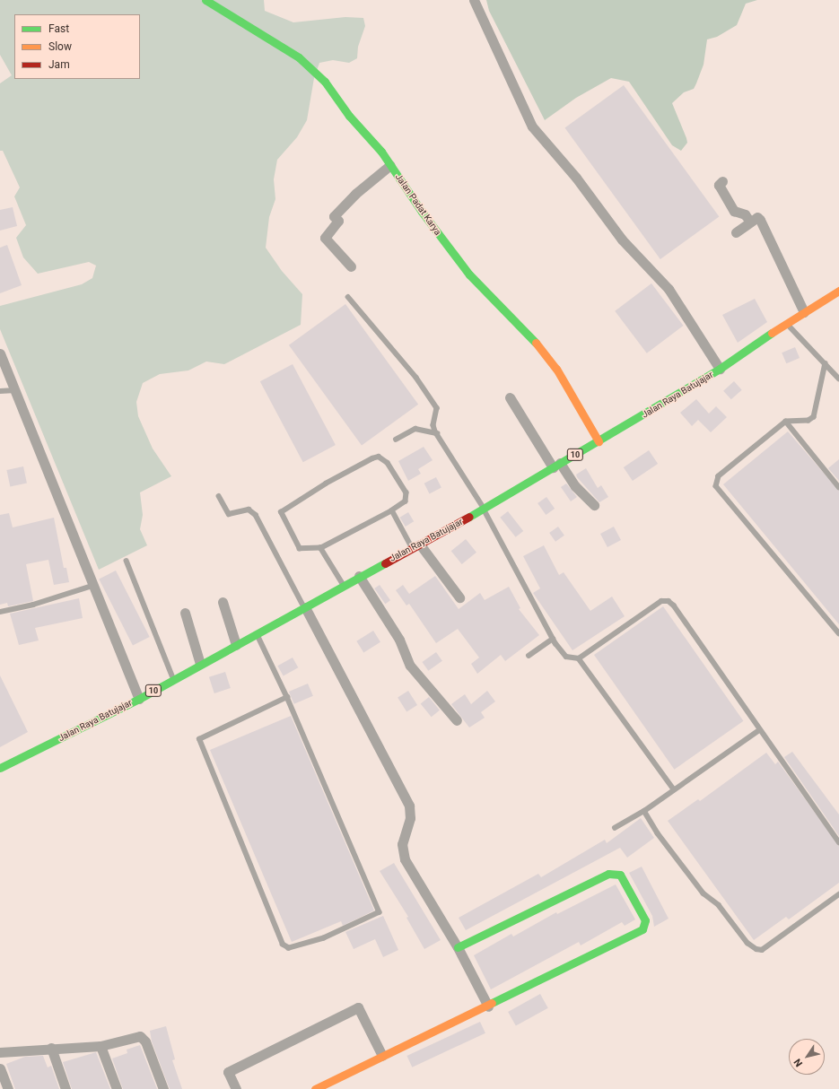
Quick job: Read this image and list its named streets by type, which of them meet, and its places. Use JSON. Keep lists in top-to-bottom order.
{
  "streets": {
    "main road": ["Jalan Padat Karya", "Jalan Raya Batujajar", "10"]
  },
  "crossings": [
    ["Jalan Padat Karya", "Jalan Raya Batujajar"]
  ],
  "legend": ["Fast", "Slow", "Jam"],
  "north": "bottom left"
}
